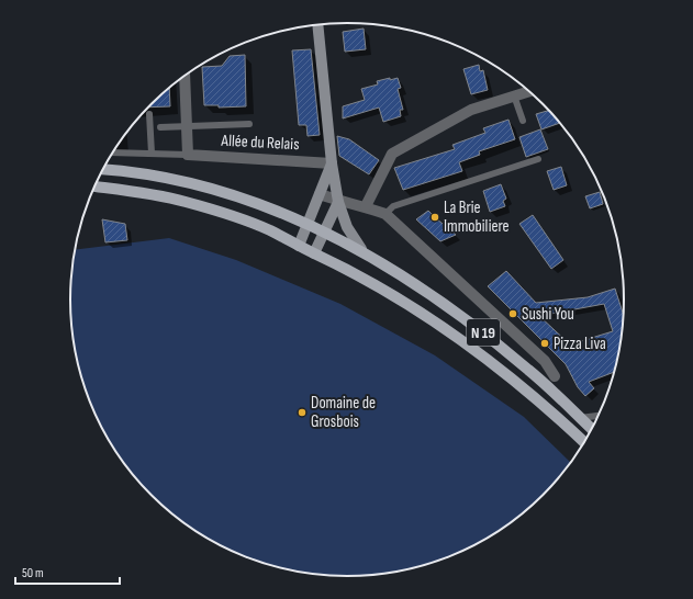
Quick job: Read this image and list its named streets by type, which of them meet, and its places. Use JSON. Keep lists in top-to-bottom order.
{
  "streets": {
    "main road": ["N 19"],
    "street": ["Allée du Relais"]
  },
  "places": [
    "La Brie Immobiliere",
    "Sushi You",
    "Pizza Liva",
    "Domaine de Grosbois"
  ],
  "scale_bar": "50 m"
}
